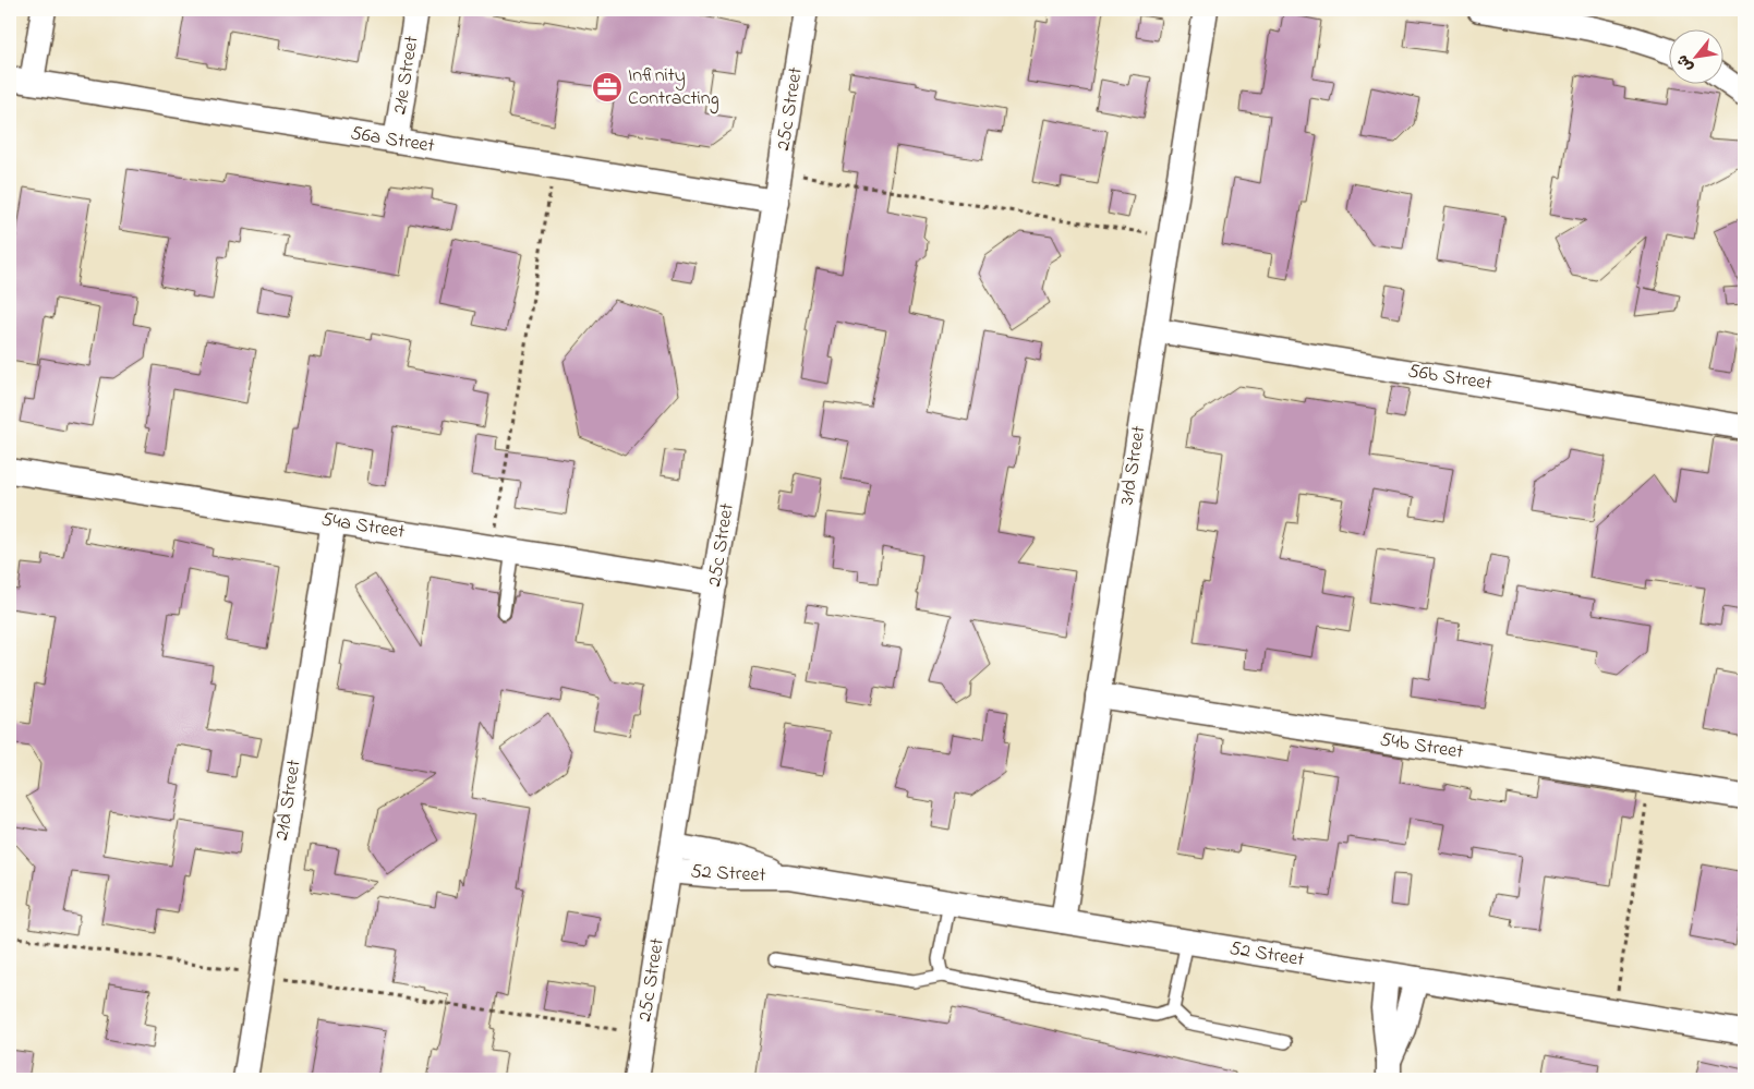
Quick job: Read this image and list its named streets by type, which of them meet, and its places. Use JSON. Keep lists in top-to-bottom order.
{
  "streets": {
    "street": [
      "21e Street",
      "25c Street",
      "56a Street",
      "56b Street",
      "31d Street",
      "54a Street",
      "54b Street",
      "21d Street",
      "52 Street"
    ]
  },
  "crossings": [
    ["21e Street", "56a Street"],
    ["25c Street", "56a Street"],
    ["25c Street", "54a Street"],
    ["25c Street", "52 Street"],
    ["56b Street", "31d Street"],
    ["31d Street", "54b Street"],
    ["31d Street", "52 Street"],
    ["54a Street", "21d Street"]
  ],
  "places": {
    "office": ["Infinity Contracting"]
  },
  "north": "bottom left"
}
